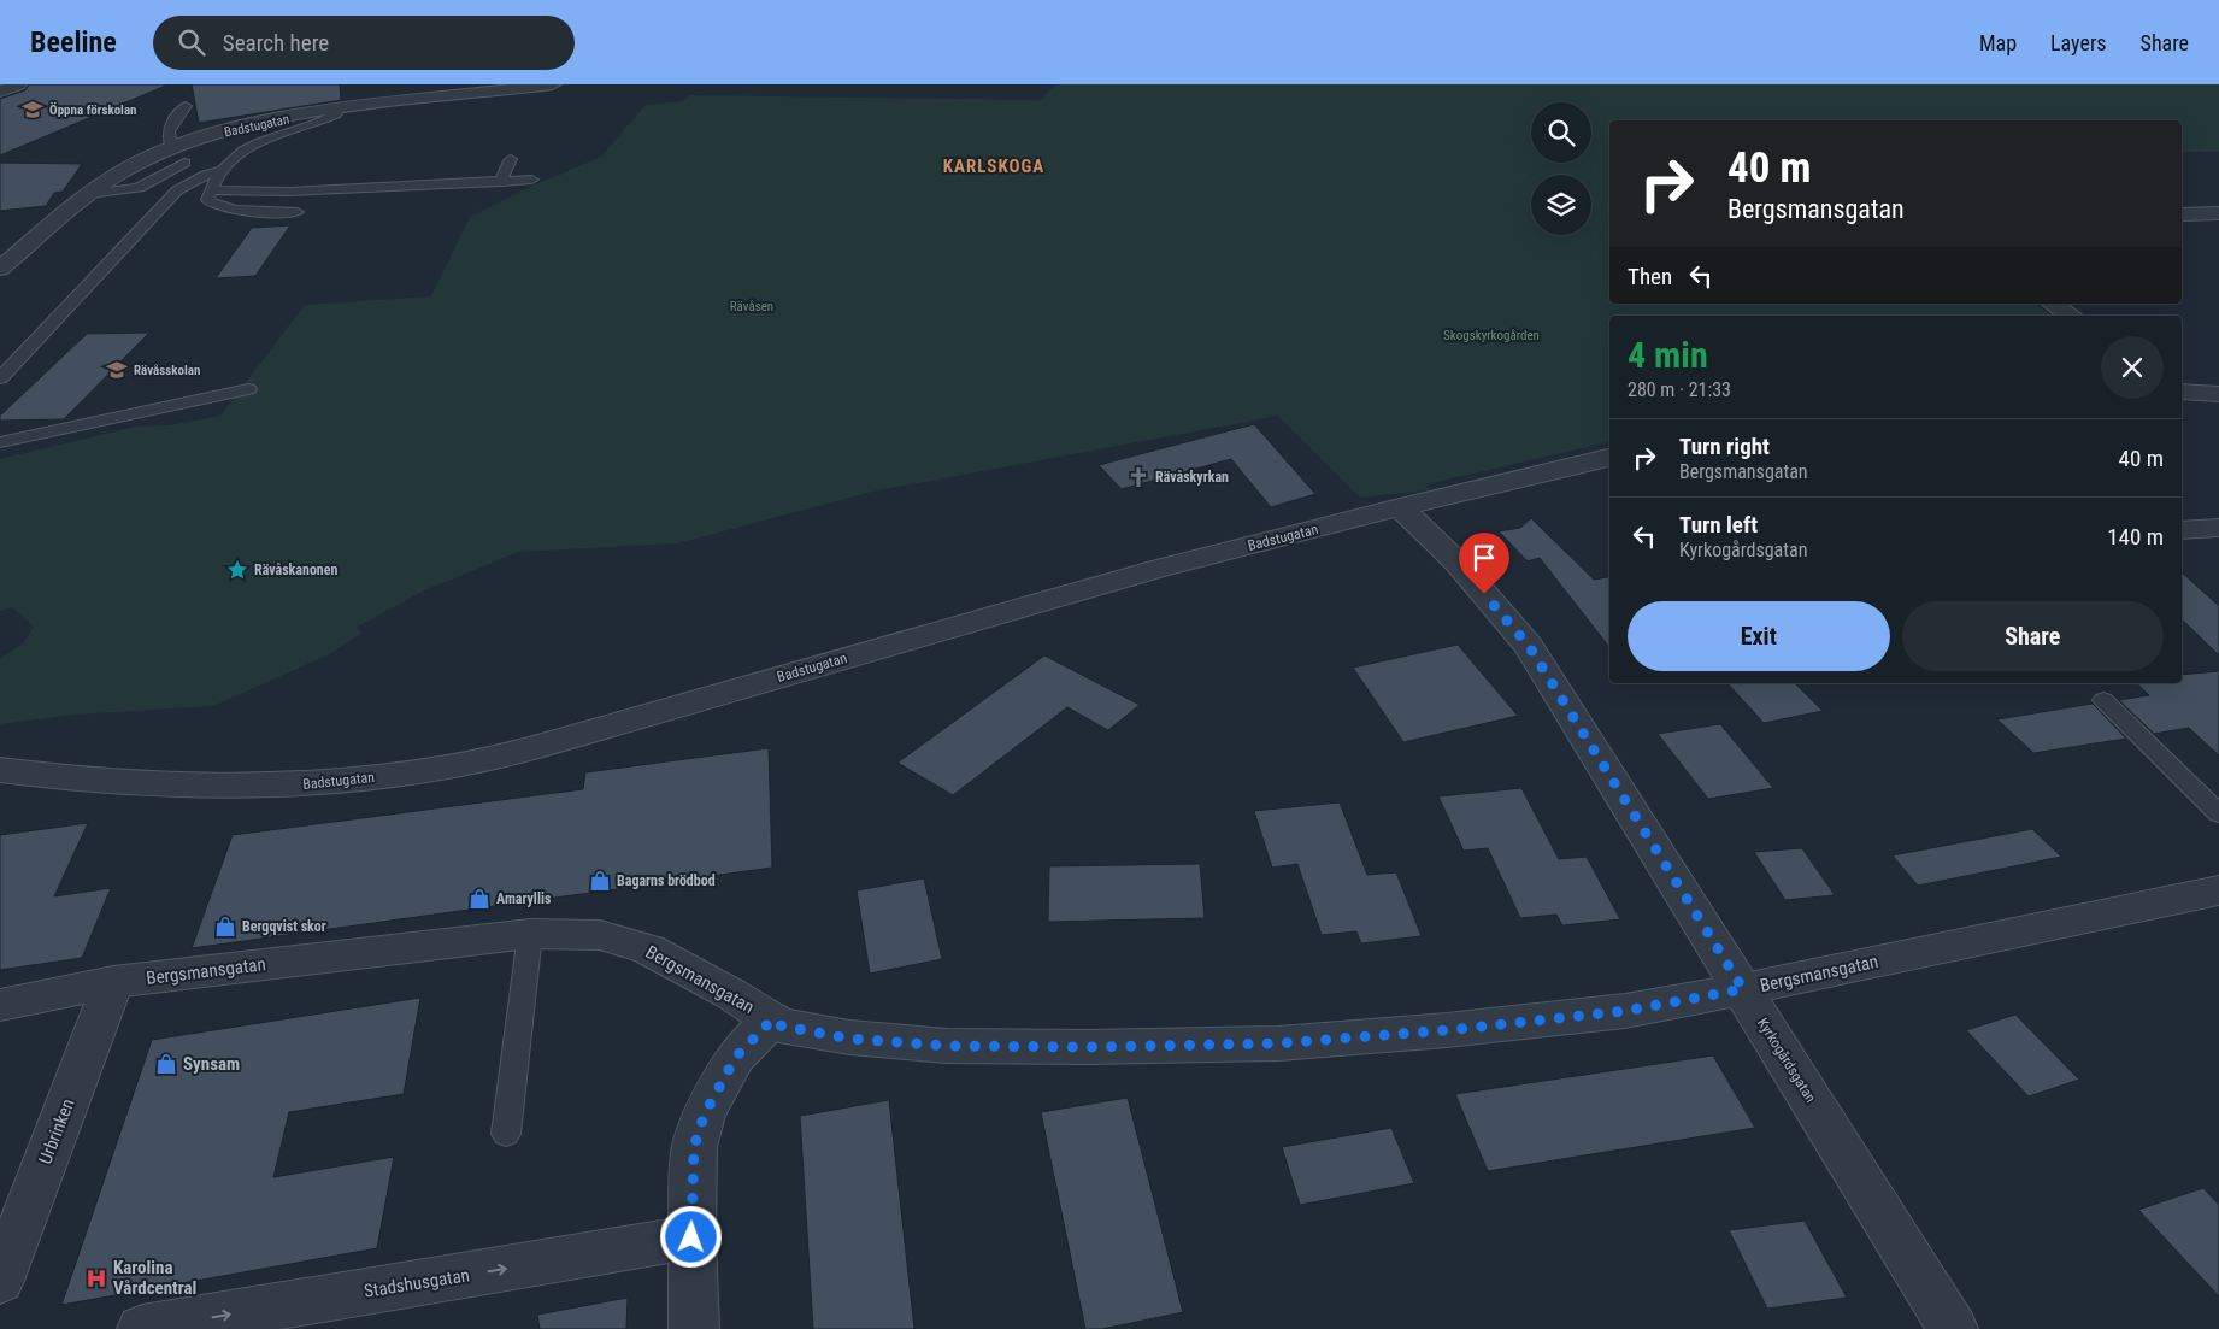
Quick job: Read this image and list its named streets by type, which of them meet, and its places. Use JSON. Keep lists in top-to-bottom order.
{
  "streets": {
    "street": [
      "Badstugatan",
      "Bergsmansgatan",
      "Kyrkogårdsgatan",
      "Urbrinken",
      "Stadshusgatan"
    ]
  },
  "crossings": [
    ["Badstugatan", "Kyrkogårdsgatan"],
    ["Bergsmansgatan", "Kyrkogårdsgatan"],
    ["Bergsmansgatan", "Urbrinken"]
  ],
  "one_way": ["Stadshusgatan"],
  "districts": ["KARLSKOGA"],
  "parks": ["Rävåsen", "Skogskyrkogården"],
  "places": {
    "school or university": ["Öppna förskolan", "Rävåsskolan"],
    "church": ["Rävåskyrkan"],
    "place": ["Rävåskanonen"],
    "shop": [
      "Bagarns brödbod",
      "Amaryllis",
      "Bergqvist skor",
      "Synsam"
    ],
    "hospital": ["Karolina Vårdcentral"]
  },
  "page": {
    "header": "Beeline",
    "search": "Search here",
    "nav": ["Map", "Layers", "Share"],
    "turn": ["40 m", "Bergsmansgatan"],
    "then": "Then",
    "heading": ["4 min", "280 m · 21:33"],
    "list": [
      {
        "name": "Turn right",
        "note": "Bergsmansgatan",
        "value": "40 m"
      },
      {
        "name": "Turn left",
        "note": "Kyrkogårdsgatan",
        "value": "140 m"
      }
    ],
    "buttons": ["Exit", "Share"]
  }
}
